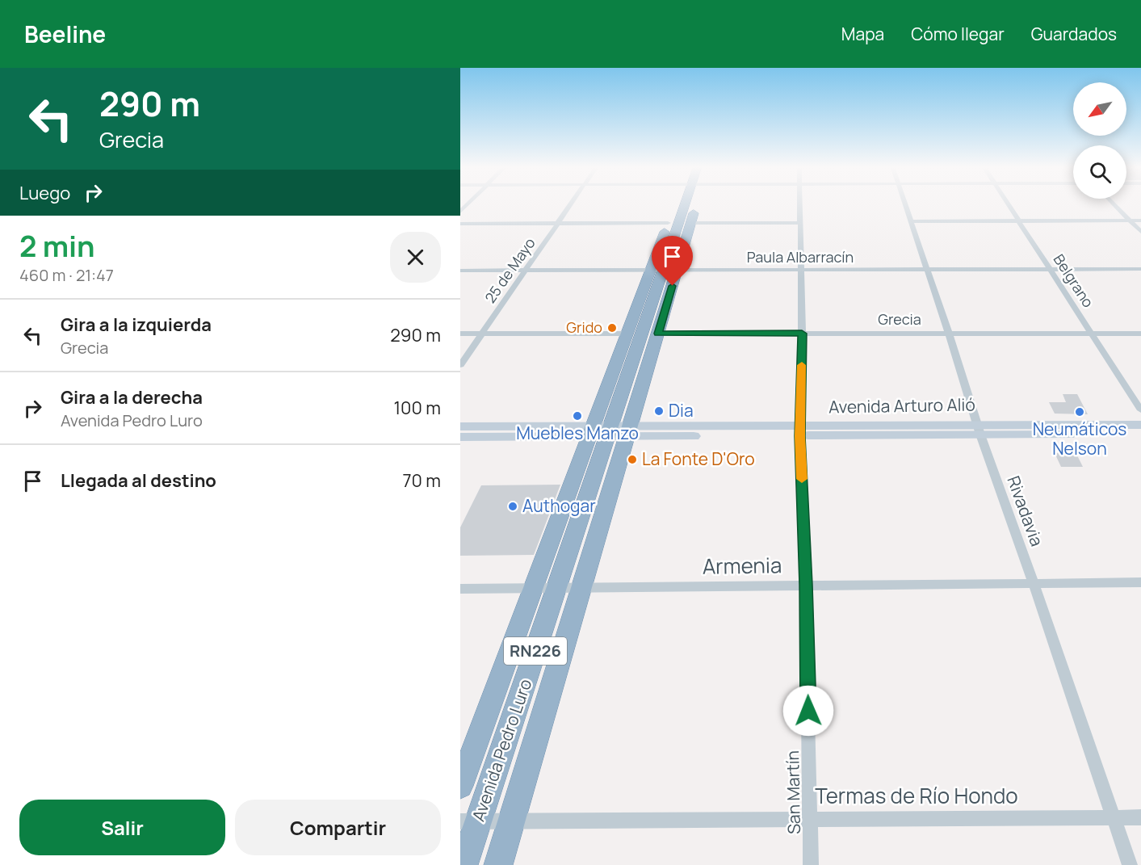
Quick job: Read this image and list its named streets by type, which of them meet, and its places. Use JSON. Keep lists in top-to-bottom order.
{
  "streets": {
    "highway": ["RN226", "Avenida Pedro Luro"],
    "main road": ["Avenida Arturo Alió"],
    "street": [
      "Paula Albarracín",
      "25 de Mayo",
      "Belgrano",
      "Grecia",
      "Rivadavia",
      "Armenia",
      "San Martín",
      "Termas de Río Hondo"
    ]
  },
  "crossings": [
    ["Paula Albarracín", "25 de Mayo"],
    ["Paula Albarracín", "Belgrano"],
    ["Paula Albarracín", "Rivadavia"],
    ["Paula Albarracín", "Avenida Pedro Luro"],
    ["Paula Albarracín", "San Martín"],
    ["Belgrano", "Grecia"],
    ["Grecia", "Rivadavia"],
    ["Grecia", "Avenida Pedro Luro"],
    ["Grecia", "San Martín"],
    ["Avenida Arturo Alió", "Rivadavia"],
    ["Avenida Arturo Alió", "Avenida Pedro Luro"],
    ["Avenida Arturo Alió", "San Martín"],
    ["Rivadavia", "Armenia"],
    ["Rivadavia", "Termas de Río Hondo"],
    ["Armenia", "Avenida Pedro Luro"],
    ["Armenia", "San Martín"],
    ["Avenida Pedro Luro", "Termas de Río Hondo"],
    ["San Martín", "Termas de Río Hondo"]
  ],
  "places": [
    "Grido",
    "Dia",
    "Neumáticos Nelson",
    "Muebles Manzo",
    "La Fonte D'Oro",
    "Authogar"
  ],
  "north": "bottom left",
  "page": {
    "header": "Beeline",
    "nav": ["Mapa", "Cómo llegar", "Guardados"],
    "turn": ["290 m", "Grecia"],
    "then": "Luego",
    "heading": ["2 min", "460 m · 21:47"],
    "list": [
      {
        "name": "Gira a la izquierda",
        "note": "Grecia",
        "value": "290 m"
      },
      {
        "name": "Gira a la derecha",
        "note": "Avenida Pedro Luro",
        "value": "100 m"
      },
      {
        "name": "Llegada al destino",
        "value": "70 m"
      }
    ],
    "buttons": ["Salir", "Compartir"]
  }
}
